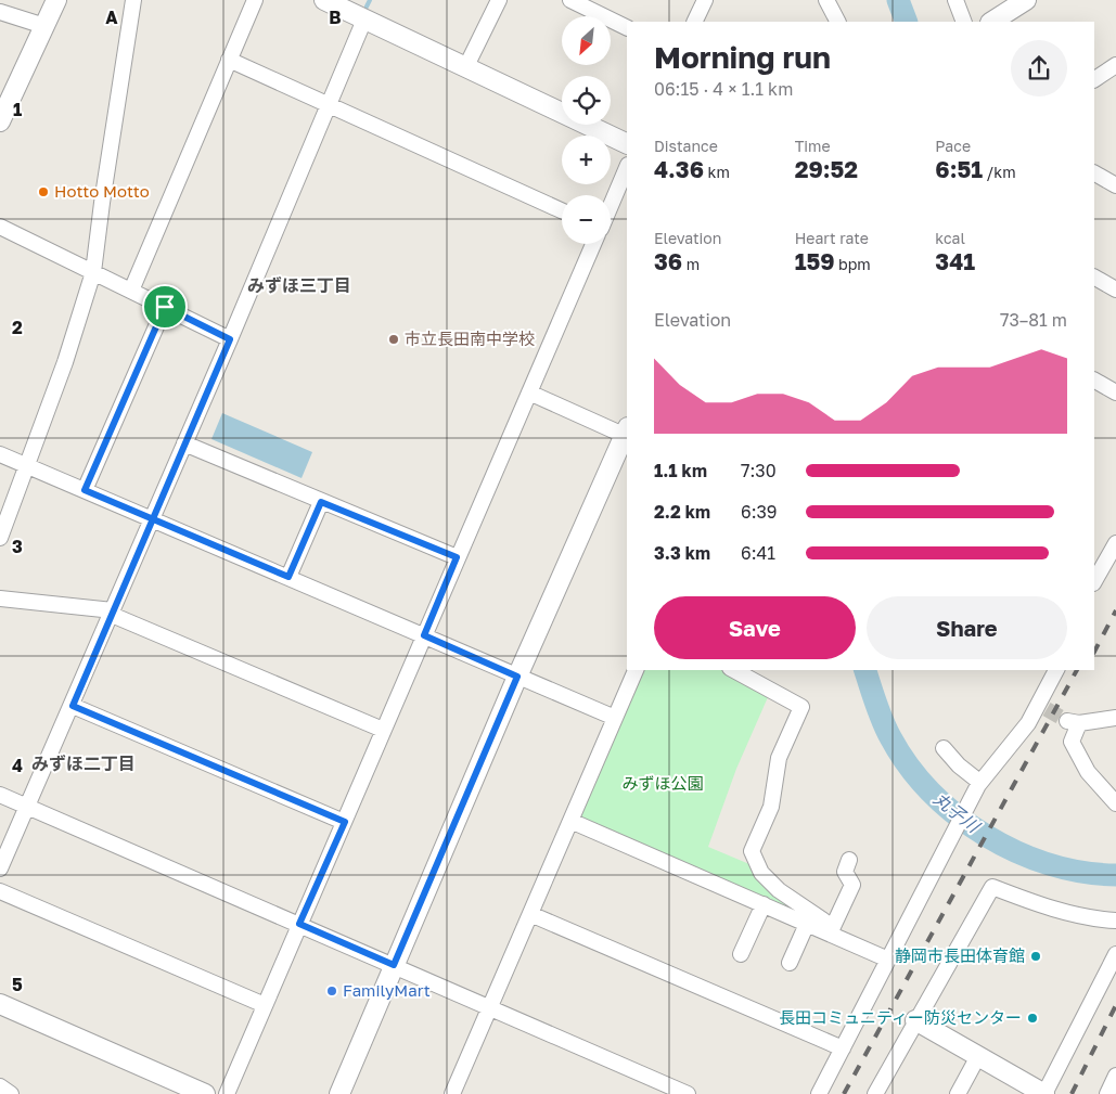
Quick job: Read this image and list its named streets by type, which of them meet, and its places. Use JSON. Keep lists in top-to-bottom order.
{
  "districts": ["みずほ三丁目", "みずほ二丁目"],
  "water": ["丸子川"],
  "parks": ["みずほ公園"],
  "places": [
    "Hotto Motto",
    "市立長田南中学校",
    "静岡市長田体育館",
    "FamilyMart",
    "長田コミュニティー防災センター"
  ],
  "north": "bottom left",
  "page": {
    "map_buttons": ["+", "−"],
    "heading": ["Morning run", "06:15 · 4 × 1.1 km"],
    "stats": [
      ["Distance", "4.36 km"],
      ["Time", "29:52"],
      ["Pace", "6:51 /km"],
      ["Elevation", "36 m"],
      ["Heart rate", "159 bpm"],
      ["kcal", "341"]
    ],
    "chart": ["Elevation", "73–81 m"],
    "list": [
      {
        "name": "1.1 km",
        "note": "7:30"
      },
      {
        "name": "2.2 km",
        "note": "6:39"
      },
      {
        "name": "3.3 km",
        "note": "6:41"
      }
    ],
    "buttons": ["Save", "Share"]
  },
  "grid": {
    "columns": ["A", "B"],
    "rows": [
      "1",
      "2",
      "3",
      "4",
      "5"
    ]
  }
}
